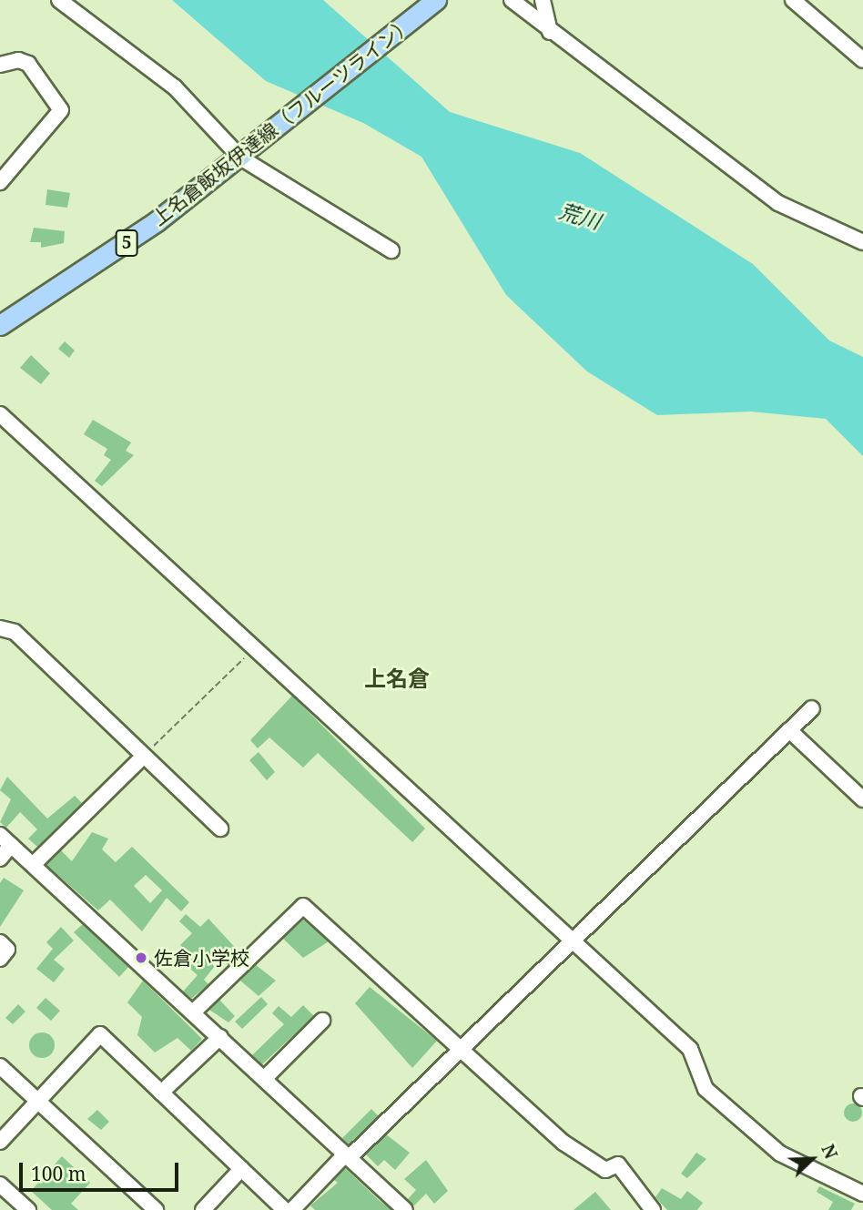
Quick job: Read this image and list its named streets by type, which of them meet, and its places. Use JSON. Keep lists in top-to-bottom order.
{
  "streets": {
    "main road": ["上名倉飯坂伊達線（フルーツライン）", "5"]
  },
  "districts": ["上名倉"],
  "water": ["荒川"],
  "places": ["佐倉小学校"],
  "scale_bar": "100 m",
  "north": "top right"
}
